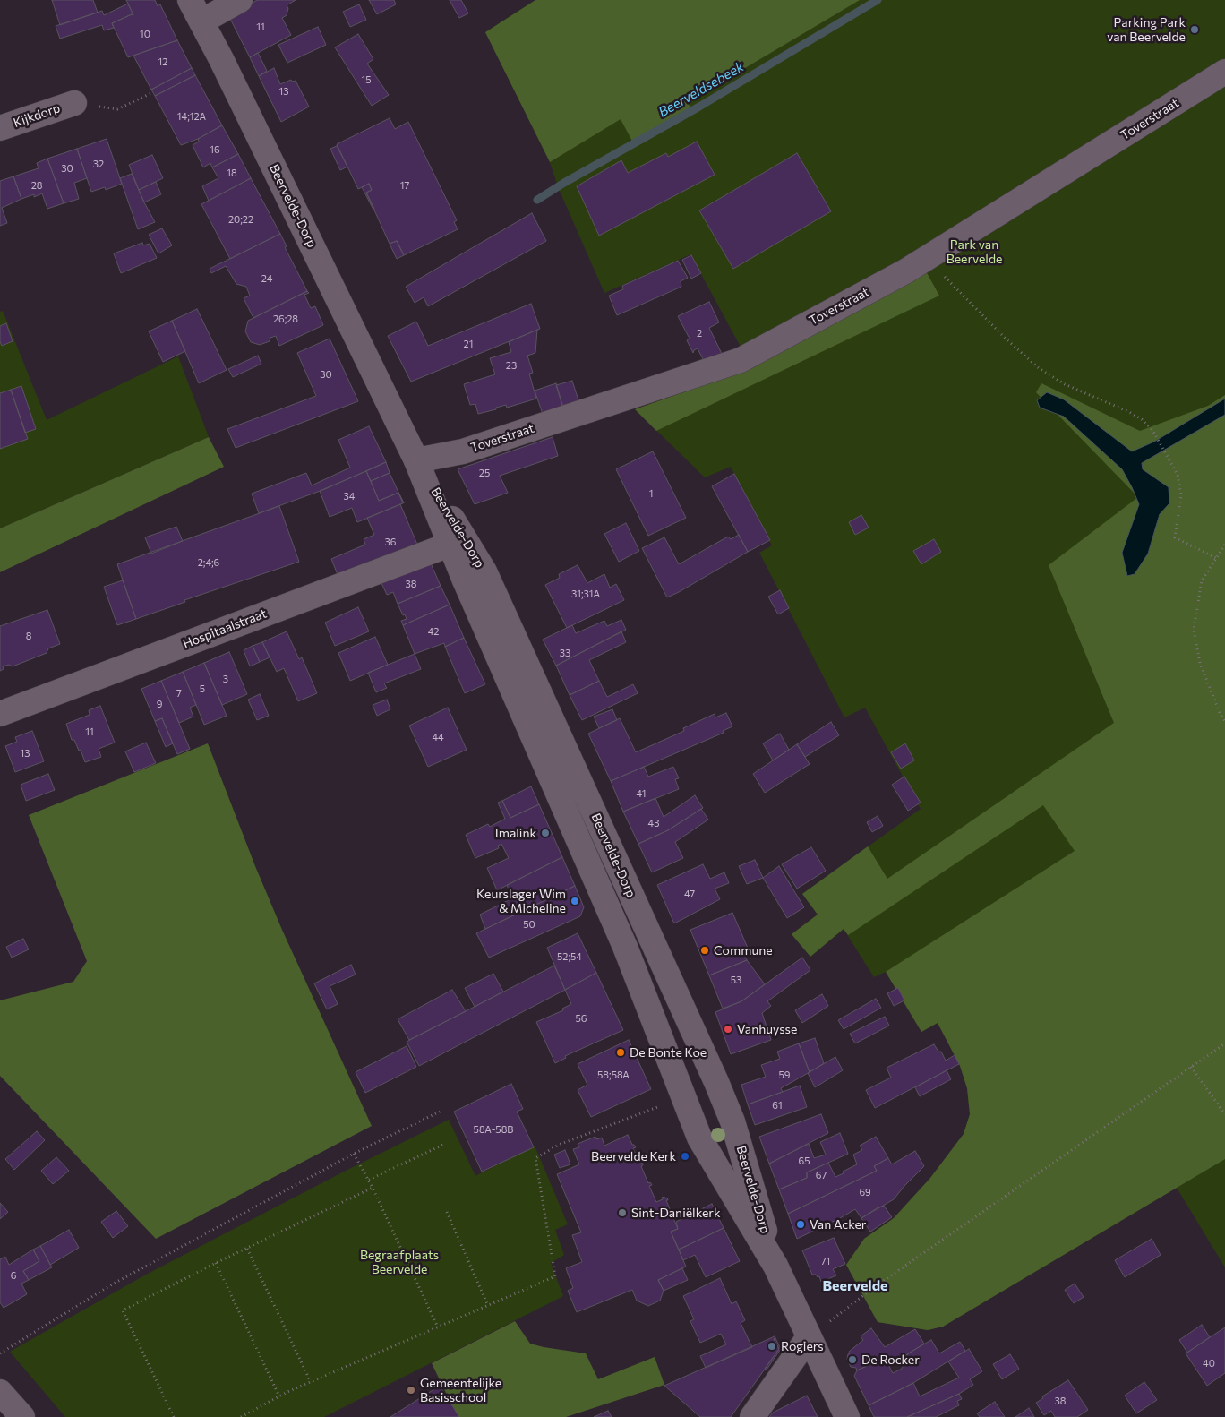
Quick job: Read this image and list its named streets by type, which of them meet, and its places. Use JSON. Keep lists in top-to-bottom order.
{
  "streets": {
    "street": [
      "Kijkdorp",
      "Toverstraat",
      "Beervelde-Dorp",
      "Hospitaalstraat"
    ]
  },
  "crossings": [
    ["Toverstraat", "Beervelde-Dorp"],
    ["Beervelde-Dorp", "Hospitaalstraat"]
  ],
  "districts": ["Beervelde"],
  "water": ["Beerveldsebeek"],
  "parks": ["Park van Beervelde", "Begraafplaats Beervelde"],
  "places": [
    "Parking Park van Beervelde",
    "Imalink",
    "Keurslager Wim & Micheline",
    "Commune",
    "Vanhuysse",
    "De Bonte Koe",
    "Beervelde Kerk",
    "Sint-Daniëlkerk",
    "Van Acker",
    "Rogiers",
    "De Rocker",
    "Gemeentelijke Basisschool"
  ],
  "house_numbers": [
    "11",
    "10",
    "12",
    "15",
    "13",
    "14;12A",
    "16",
    "32",
    "30",
    "18",
    "28",
    "17",
    "20;22",
    "24",
    "26;28",
    "2",
    "21",
    "23",
    "30",
    "25",
    "1",
    "34",
    "36",
    "2;4;6",
    "38",
    "31;31A",
    "42",
    "8",
    "33",
    "3",
    "5",
    "7",
    "9",
    "11",
    "44",
    "13",
    "41",
    "43",
    "47",
    "50",
    "52;54",
    "53",
    "56",
    "58;58A",
    "59",
    "61",
    "58A-58B",
    "65",
    "67",
    "69",
    "71",
    "6",
    "40",
    "38"
  ]
}
